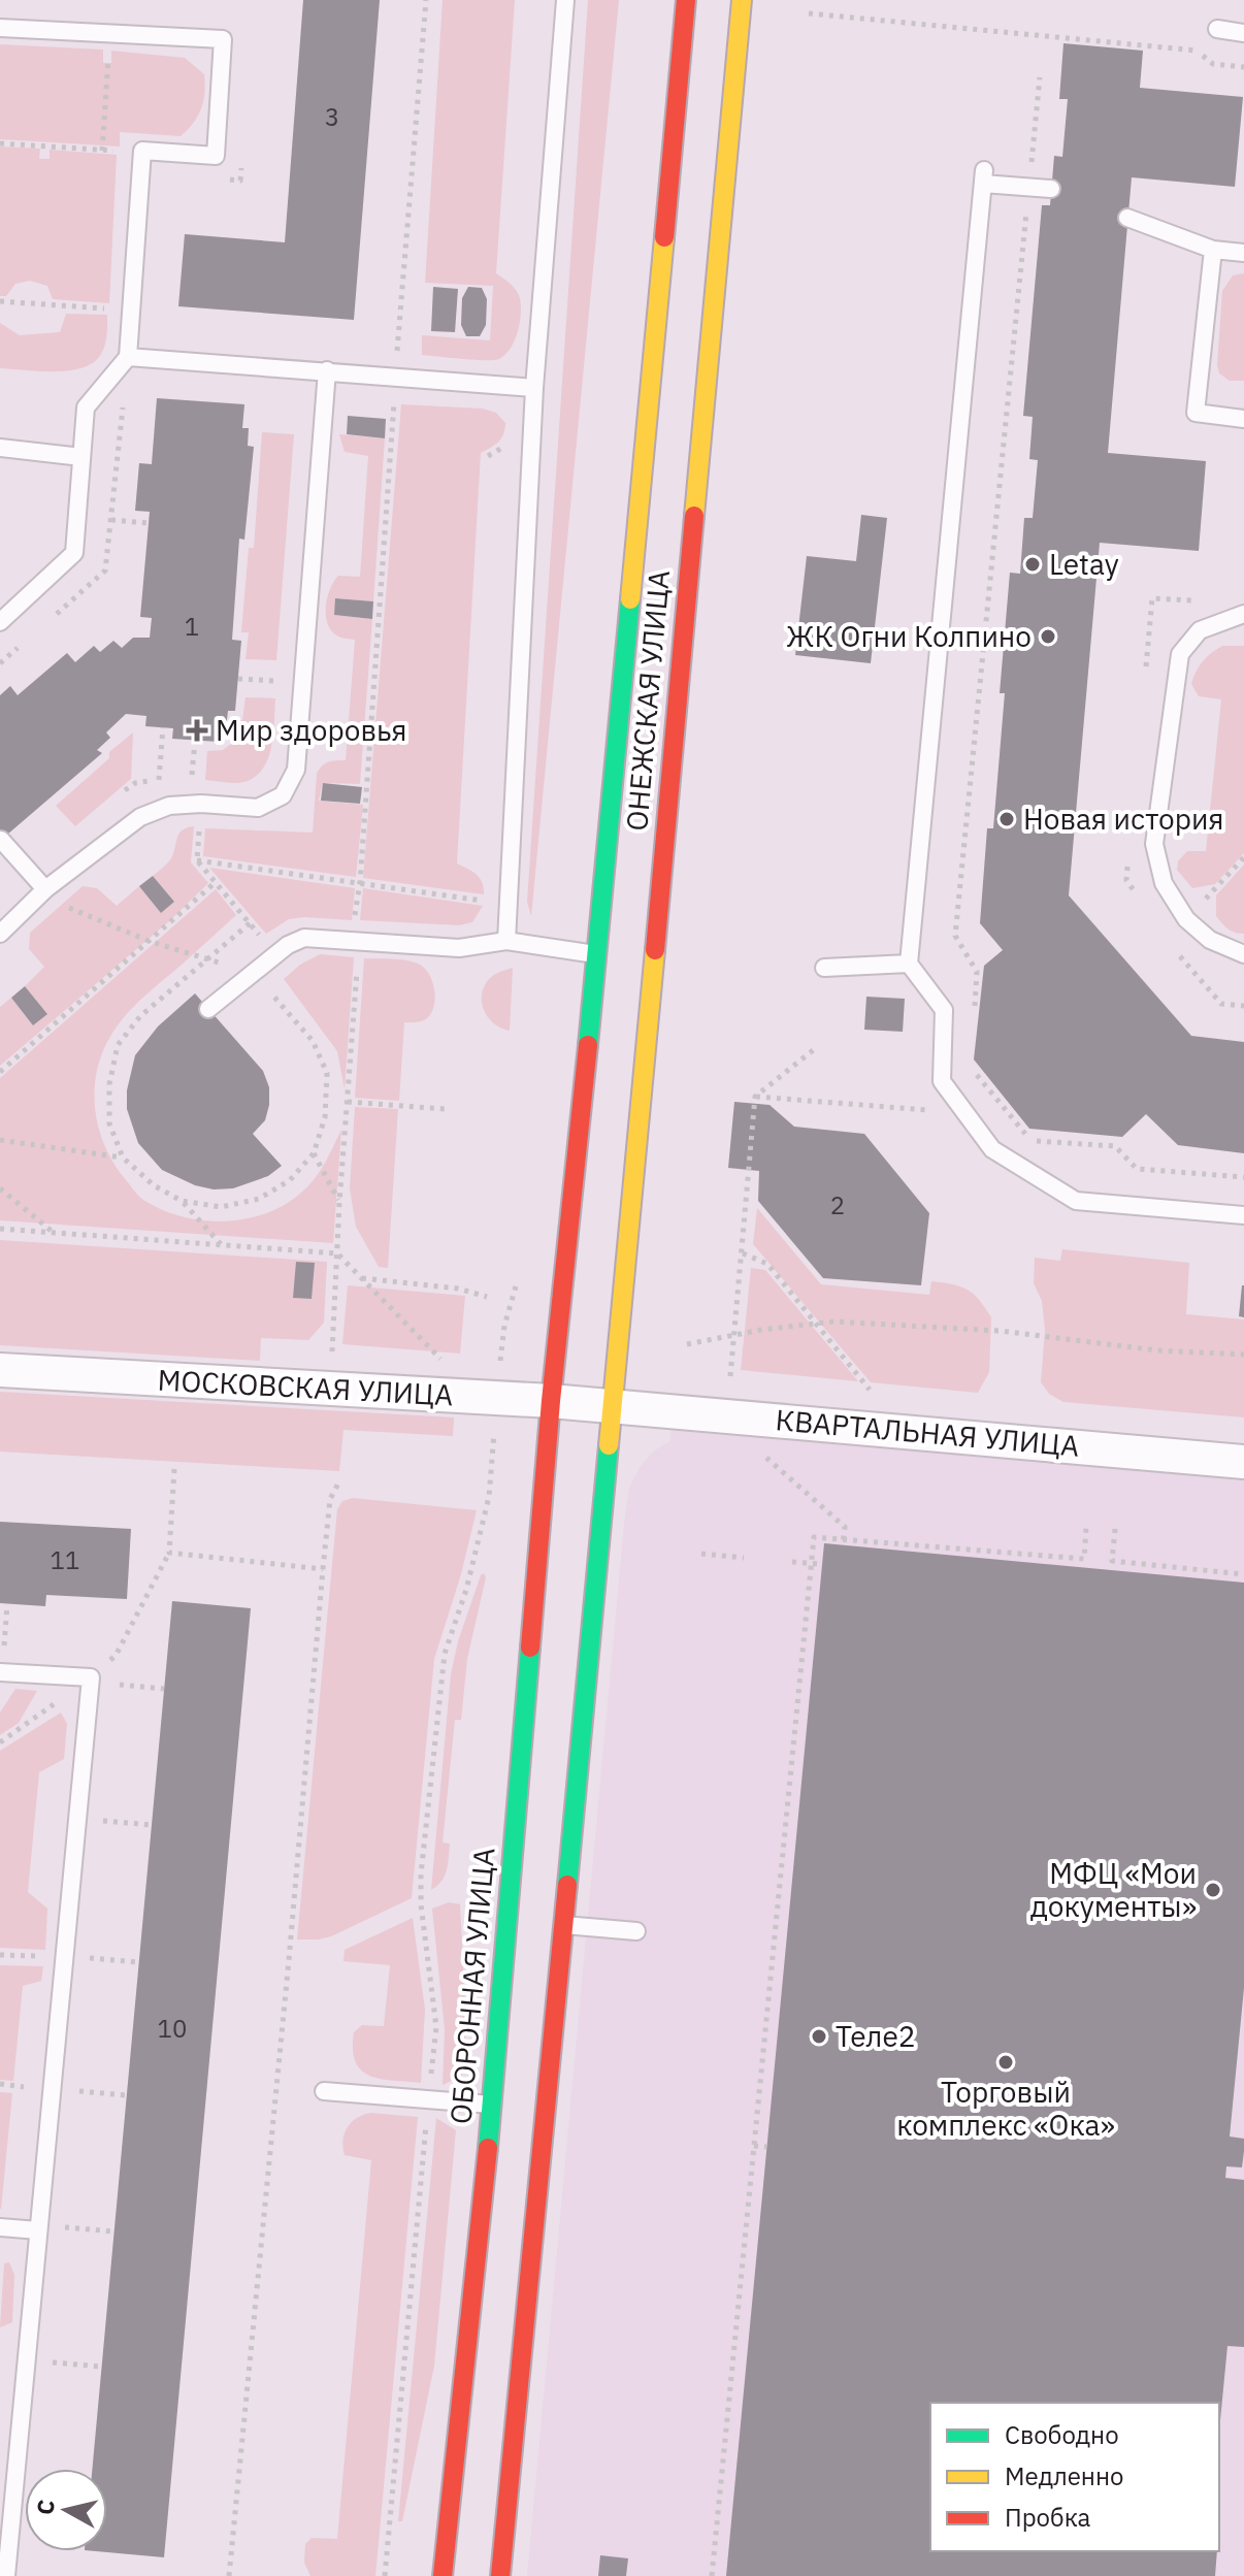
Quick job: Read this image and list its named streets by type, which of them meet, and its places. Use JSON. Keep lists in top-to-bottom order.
{
  "streets": {
    "main road": ["ОНЕЖСКАЯ УЛИЦА", "ОБОРОННАЯ УЛИЦА"],
    "street": ["МОСКОВСКАЯ УЛИЦА", "КВАРТАЛЬНАЯ УЛИЦА"]
  },
  "crossings": [
    ["ОНЕЖСКАЯ УЛИЦА", "МОСКОВСКАЯ УЛИЦА"],
    ["ОНЕЖСКАЯ УЛИЦА", "КВАРТАЛЬНАЯ УЛИЦА"],
    ["ОНЕЖСКАЯ УЛИЦА", "ОБОРОННАЯ УЛИЦА"],
    ["МОСКОВСКАЯ УЛИЦА", "КВАРТАЛЬНАЯ УЛИЦА"],
    ["МОСКОВСКАЯ УЛИЦА", "ОБОРОННАЯ УЛИЦА"]
  ],
  "places": {
    "other": [
      "Letay",
      "ЖК Огни Колпино",
      "Новая история",
      "МФЦ «Мои документы»",
      "Теле2",
      "Торговый комплекс «Ока»"
    ],
    "health": ["Мир здоровья"]
  },
  "house_numbers": [
    "3",
    "1",
    "2",
    "11",
    "10"
  ],
  "legend": ["Свободно", "Медленно", "Пробка"],
  "north": "left"
}
